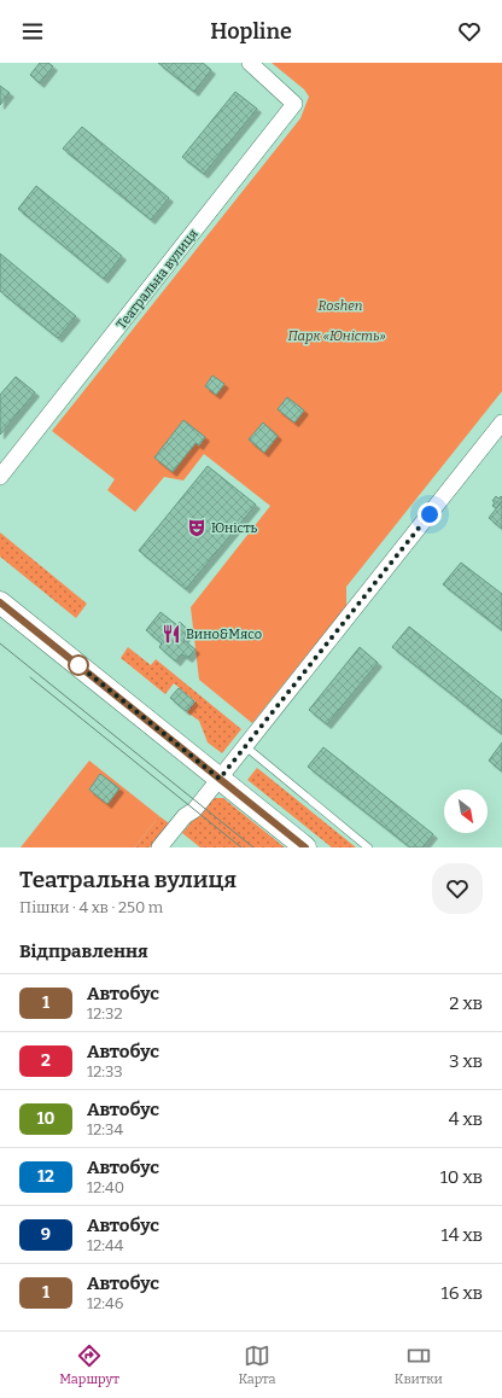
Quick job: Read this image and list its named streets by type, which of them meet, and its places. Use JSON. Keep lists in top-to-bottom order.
{
  "streets": {
    "street": ["Театральна вулиця"]
  },
  "parks": ["Roshen", "Парк «Юність»"],
  "places": {
    "theatre": ["Юність"],
    "restaurant": ["Вино&Мясо"]
  },
  "lines": ["bus line 1"],
  "north": "bottom right",
  "page": {
    "header": "Hopline",
    "heading": [
      ["Театральна вулиця", "Пішки · 4 хв · 250 m"],
      "Відправлення"
    ],
    "list": [
      {
        "mark": "1",
        "name": "Автобус",
        "note": "12:32",
        "value": "2 хв"
      },
      {
        "mark": "2",
        "name": "Автобус",
        "note": "12:33",
        "value": "3 хв"
      },
      {
        "mark": "10",
        "name": "Автобус",
        "note": "12:34",
        "value": "4 хв"
      },
      {
        "mark": "12",
        "name": "Автобус",
        "note": "12:40",
        "value": "10 хв"
      },
      {
        "mark": "9",
        "name": "Автобус",
        "note": "12:44",
        "value": "14 хв"
      },
      {
        "mark": "1",
        "name": "Автобус",
        "note": "12:46",
        "value": "16 хв"
      }
    ],
    "tabs": ["Маршрут", "Карта", "Квитки"]
  }
}
